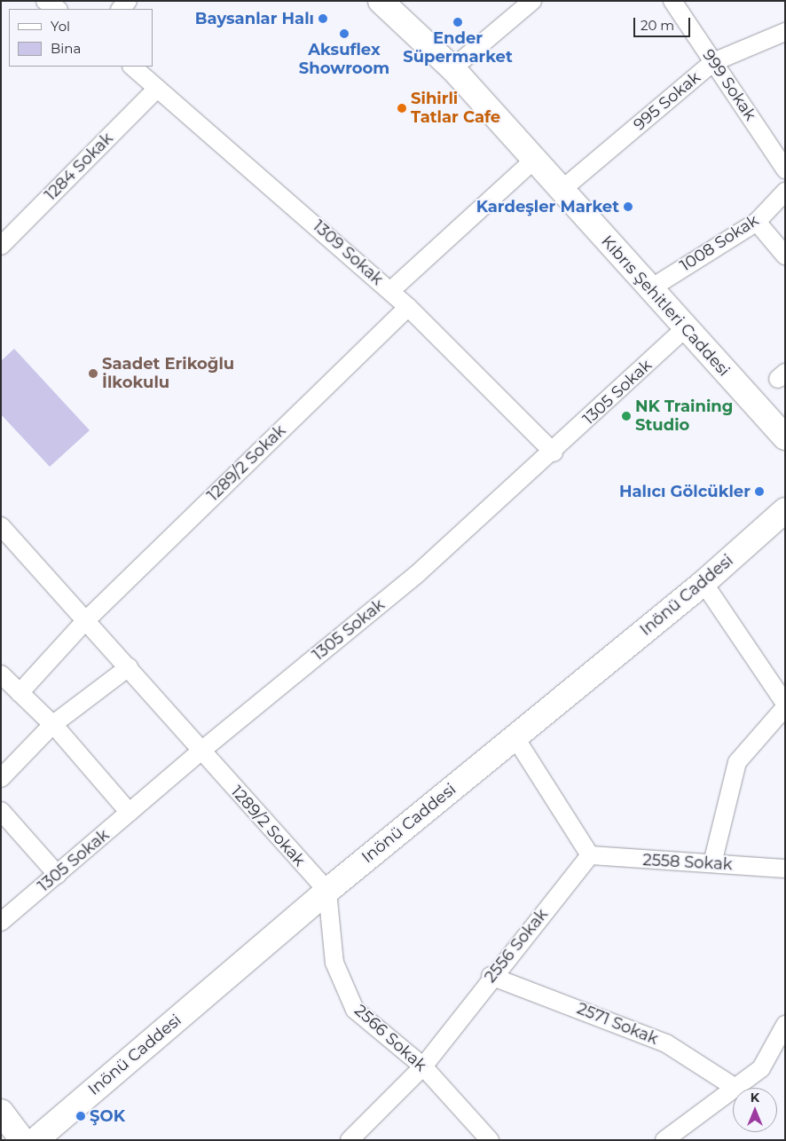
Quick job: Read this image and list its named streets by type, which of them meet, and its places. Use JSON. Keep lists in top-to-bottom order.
{
  "streets": {
    "street": [
      "999 Sokak",
      "995 Sokak",
      "1284 Sokak",
      "1008 Sokak",
      "1309 Sokak",
      "Kıbrıs Şehitleri Caddesi",
      "1305 Sokak",
      "1289/2 Sokak",
      "Inönü Caddesi",
      "2558 Sokak",
      "2556 Sokak",
      "2571 Sokak",
      "2566 Sokak"
    ]
  },
  "crossings": [
    ["999 Sokak", "995 Sokak"],
    ["995 Sokak", "Kıbrıs Şehitleri Caddesi"],
    ["1284 Sokak", "1309 Sokak"],
    ["1008 Sokak", "Kıbrıs Şehitleri Caddesi"],
    ["1309 Sokak", "1305 Sokak"],
    ["1309 Sokak", "1289/2 Sokak"],
    ["Kıbrıs Şehitleri Caddesi", "1305 Sokak"],
    ["1305 Sokak", "1289/2 Sokak"],
    ["1289/2 Sokak", "Inönü Caddesi"],
    ["1289/2 Sokak", "2566 Sokak"],
    ["Inönü Caddesi", "2566 Sokak"],
    ["2558 Sokak", "2556 Sokak"],
    ["2556 Sokak", "2571 Sokak"],
    ["2556 Sokak", "2566 Sokak"]
  ],
  "places": [
    "Baysanlar Halı",
    "Ender Süpermarket",
    "Aksuflex Showroom",
    "Sihirli Tatlar Cafe",
    "Kardeşler Market",
    "Saadet Erikoğlu İlkokulu",
    "NK Training Studio",
    "Halıcı Gölcükler",
    "ŞOK"
  ],
  "legend": ["Yol", "Bina"],
  "scale_bar": "20 m",
  "north": "top"
}
